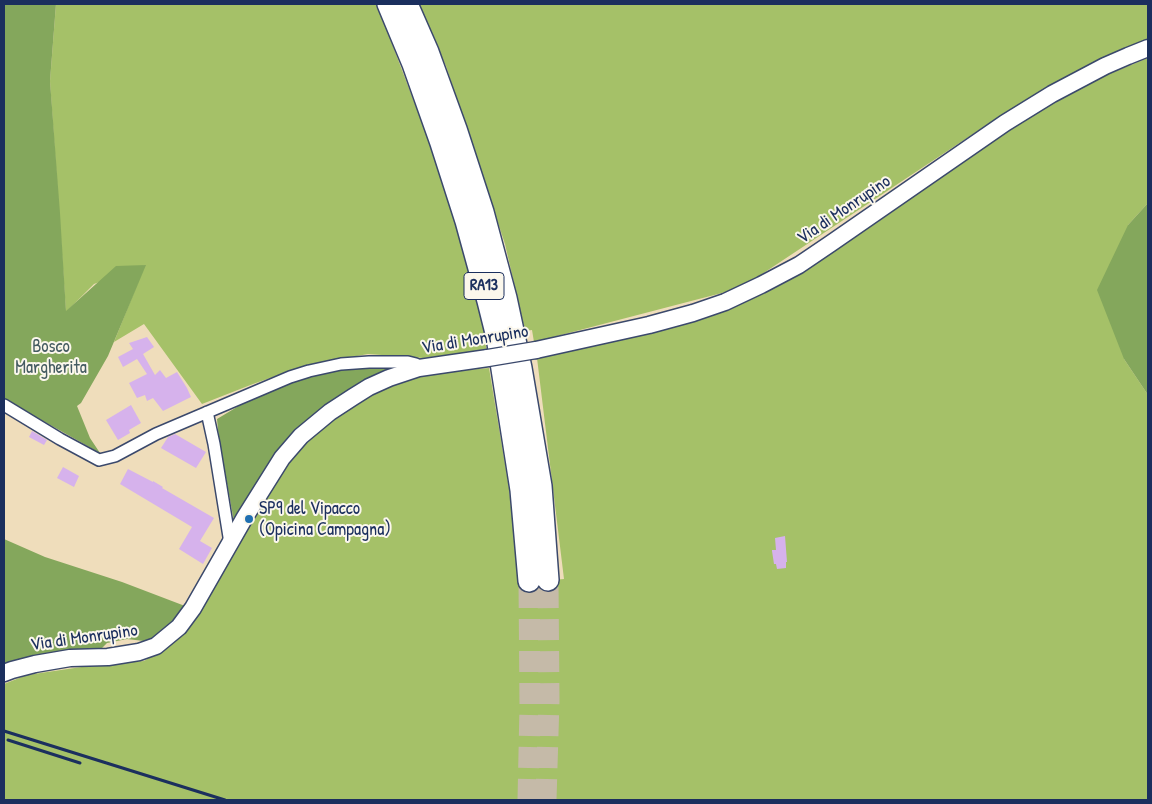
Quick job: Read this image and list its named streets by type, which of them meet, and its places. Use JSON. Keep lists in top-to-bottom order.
{
  "streets": {
    "highway": ["RA13"],
    "main road": ["Via di Monrupino"]
  },
  "parks": ["Bosco Margherita"],
  "places": ["SP9 del Vipacco (Opicina Campagna)"]
}
